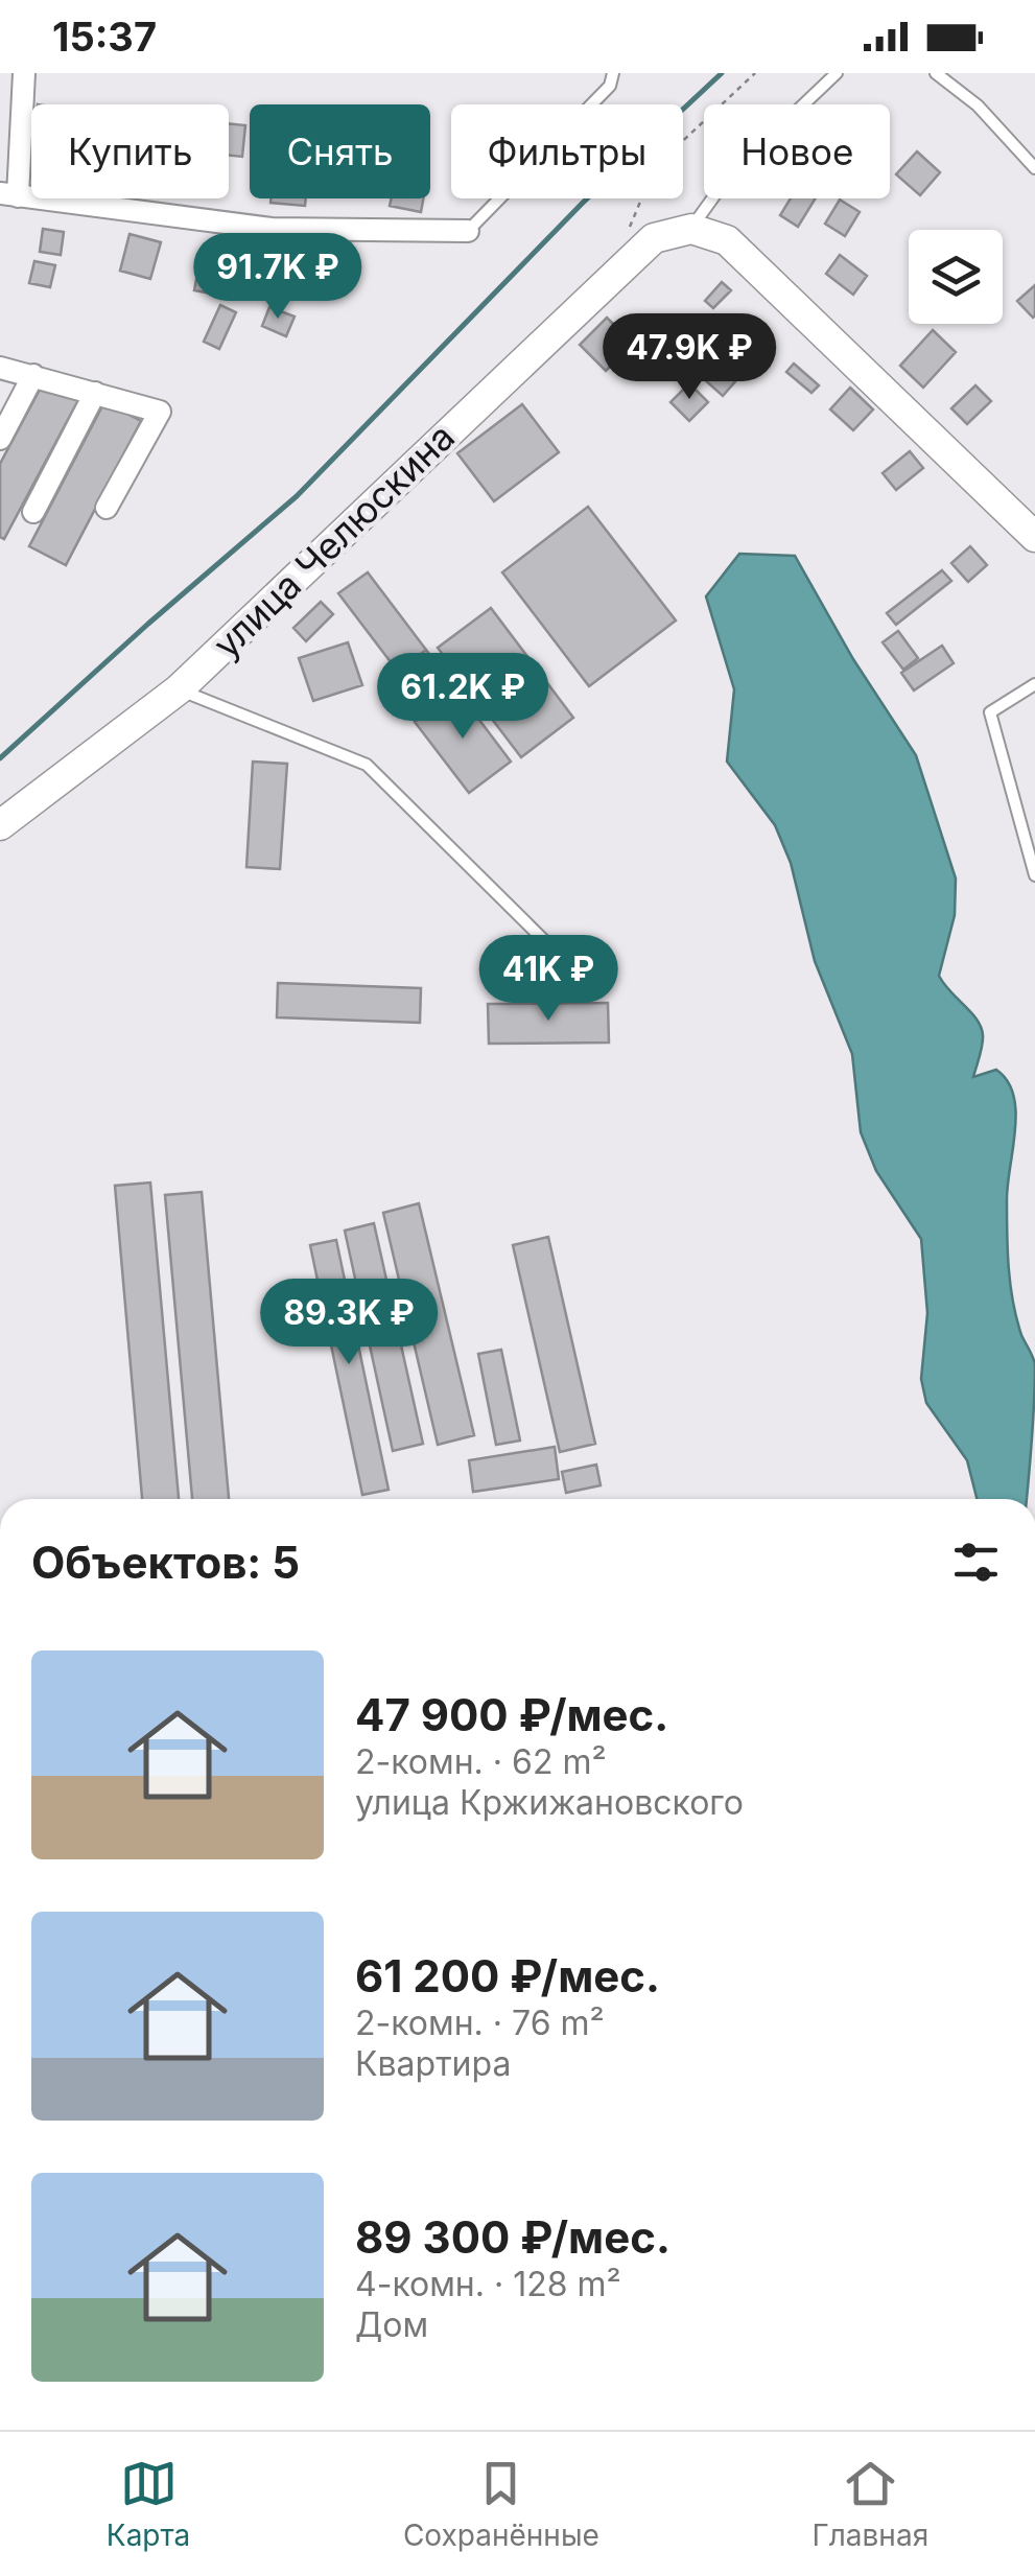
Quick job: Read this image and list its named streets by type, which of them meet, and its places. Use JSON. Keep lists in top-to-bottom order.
{
  "streets": {
    "street": ["улица Челюскина"]
  },
  "page": {
    "status": "15:37",
    "chip": [
      "Купить",
      "Снять",
      "Фильтры",
      "Новое"
    ],
    "price": [
      "91.7K ₽",
      "47.9K ₽",
      "61.2K ₽",
      "41K ₽",
      "89.3K ₽"
    ],
    "heading": "Объектов: 5",
    "list": [
      {
        "name": "47 900 ₽/мес.",
        "note": "2-комн. · 62 m² · улица Кржижановского"
      },
      {
        "name": "61 200 ₽/мес.",
        "note": "2-комн. · 76 m² · Квартира"
      },
      {
        "name": "89 300 ₽/мес.",
        "note": "4-комн. · 128 m² · Дом"
      }
    ],
    "tabs": ["Карта", "Сохранённые", "Главная"]
  }
}
